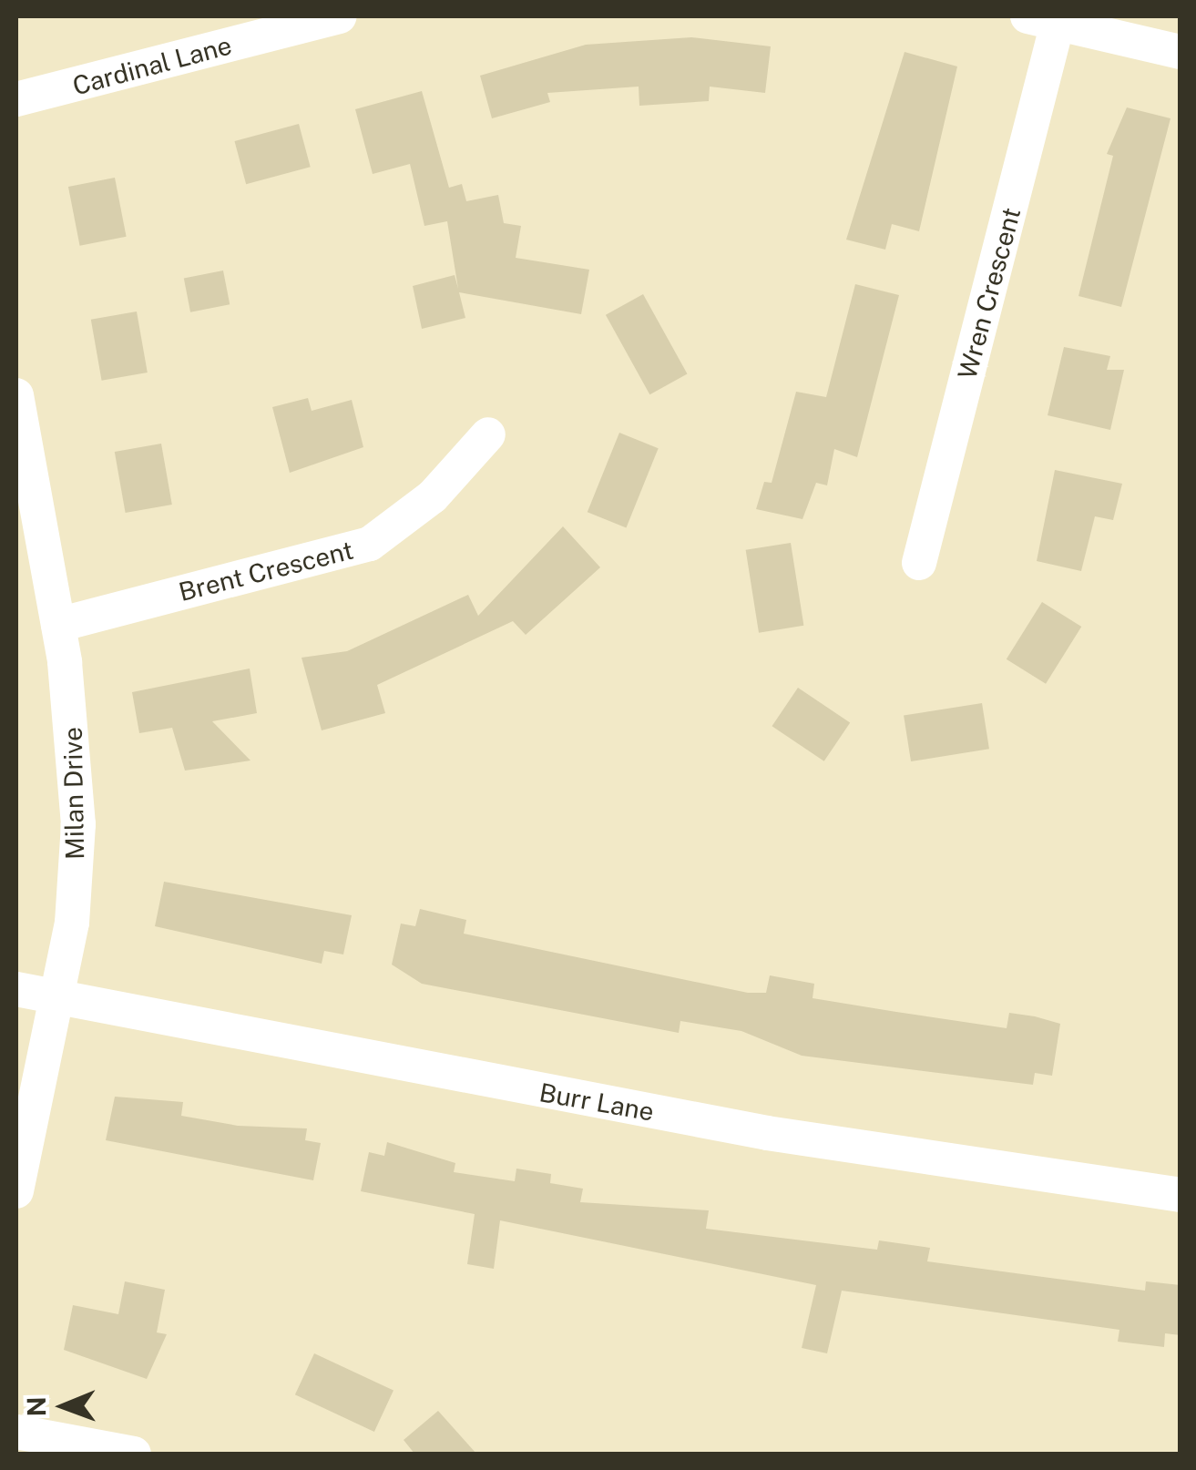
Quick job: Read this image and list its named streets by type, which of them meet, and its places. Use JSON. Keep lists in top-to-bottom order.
{
  "streets": {
    "street": [
      "Cardinal Lane",
      "Wren Crescent",
      "Brent Crescent",
      "Milan Drive",
      "Burr Lane"
    ]
  },
  "crossings": [
    ["Brent Crescent", "Milan Drive"],
    ["Milan Drive", "Burr Lane"]
  ],
  "north": "left"
}
